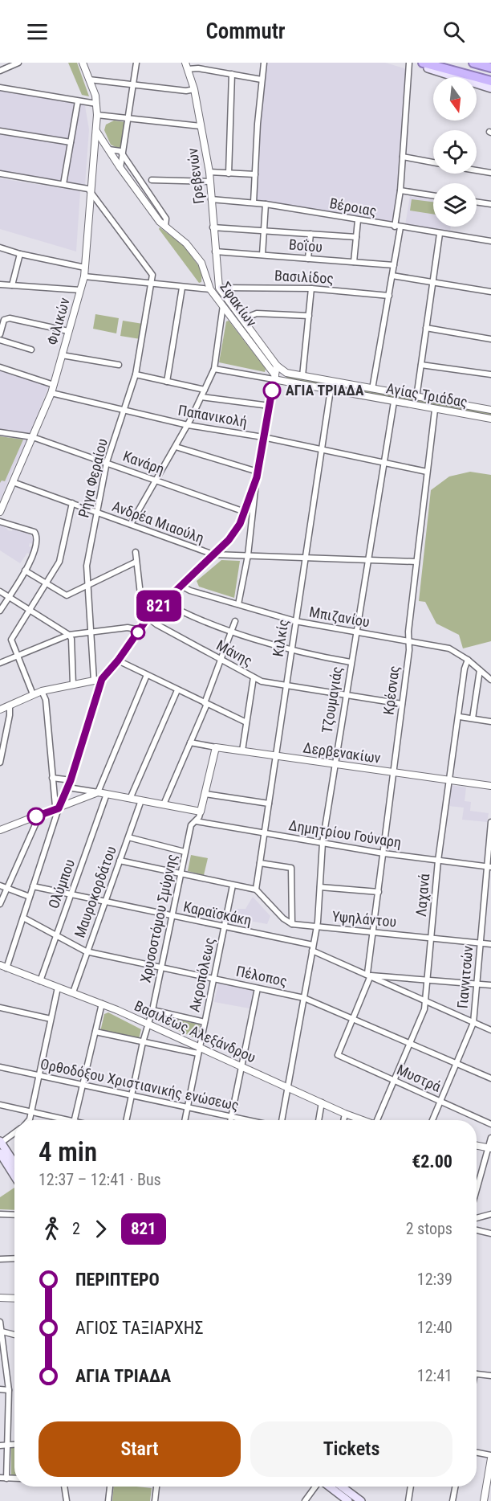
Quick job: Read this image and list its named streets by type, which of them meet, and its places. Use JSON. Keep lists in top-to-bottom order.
{
  "streets": {
    "street": [
      "Γρεβενών",
      "Βέροιας",
      "Βοΐου",
      "Βασιλίδος",
      "Σφακίων",
      "Φιλικών",
      "Αγίας Τριάδας",
      "Παπανικολή",
      "Κανάρη",
      "Ρήγα Φεραίου",
      "Ανδρέα Μιαούλη",
      "Μπιζανίου",
      "Κιλκίς",
      "Μάνης",
      "Κρέσνας",
      "Τζουμαγιάς",
      "Δερβενακίων",
      "Δημητρίου Γούναρη",
      "Ολύμπου",
      "Μαυροκορδάτου",
      "Λαχανά",
      "Καραϊσκάκη",
      "Χρυσοστόμου Σμύρνης",
      "Υψηλάντου",
      "Ακροπόλεως",
      "Πέλοπος",
      "Γιαννιτσών",
      "Βασιλέως Αλεξάνδρου",
      "Μυστρά",
      "Ορθοδόξου Χριστιανικής ενώσεως"
    ]
  },
  "crossings": [
    ["Γρεβενών", "Βέροιας"],
    ["Γρεβενών", "Βοΐου"],
    ["Γρεβενών", "Βασιλίδος"],
    ["Γρεβενών", "Σφακίων"],
    ["Βασιλίδος", "Σφακίων"],
    ["Σφακίων", "Φιλικών"],
    ["Σφακίων", "Αγίας Τριάδας"],
    ["Φιλικών", "Παπανικολή"],
    ["Φιλικών", "Κανάρη"],
    ["Φιλικών", "Ανδρέα Μιαούλη"],
    ["Αγίας Τριάδας", "Κιλκίς"],
    ["Αγίας Τριάδας", "Κρέσνας"],
    ["Αγίας Τριάδας", "Τζουμαγιάς"],
    ["Παπανικολή", "Ρήγα Φεραίου"],
    ["Παπανικολή", "Κιλκίς"],
    ["Παπανικολή", "Κρέσνας"],
    ["Παπανικολή", "Τζουμαγιάς"],
    ["Κανάρη", "Ρήγα Φεραίου"],
    ["Ρήγα Φεραίου", "Ανδρέα Μιαούλη"],
    ["Ανδρέα Μιαούλη", "Κιλκίς"],
    ["Ανδρέα Μιαούλη", "Κρέσνας"],
    ["Ανδρέα Μιαούλη", "Τζουμαγιάς"],
    ["Μπιζανίου", "Κιλκίς"],
    ["Μπιζανίου", "Κρέσνας"],
    ["Μπιζανίου", "Τζουμαγιάς"],
    ["Μπιζανίου", "Λαχανά"],
    ["Κιλκίς", "Μάνης"],
    ["Κιλκίς", "Δερβενακίων"],
    ["Κιλκίς", "Δημητρίου Γούναρη"],
    ["Μάνης", "Κρέσνας"],
    ["Μάνης", "Τζουμαγιάς"],
    ["Κρέσνας", "Δερβενακίων"],
    ["Κρέσνας", "Δημητρίου Γούναρη"],
    ["Κρέσνας", "Καραϊσκάκη"],
    ["Κρέσνας", "Υψηλάντου"],
    ["Κρέσνας", "Πέλοπος"],
    ["Κρέσνας", "Μυστρά"],
    ["Τζουμαγιάς", "Δερβενακίων"],
    ["Τζουμαγιάς", "Δημητρίου Γούναρη"],
    ["Τζουμαγιάς", "Καραϊσκάκη"],
    ["Τζουμαγιάς", "Υψηλάντου"],
    ["Τζουμαγιάς", "Πέλοπος"],
    ["Τζουμαγιάς", "Βασιλέως Αλεξάνδρου"],
    ["Δερβενακίων", "Λαχανά"],
    ["Δερβενακίων", "Χρυσοστόμου Σμύρνης"],
    ["Δημητρίου Γούναρη", "Λαχανά"],
    ["Δημητρίου Γούναρη", "Χρυσοστόμου Σμύρνης"],
    ["Δημητρίου Γούναρη", "Γιαννιτσών"],
    ["Ολύμπου", "Καραϊσκάκη"],
    ["Ολύμπου", "Πέλοπος"],
    ["Ολύμπου", "Βασιλέως Αλεξάνδρου"],
    ["Μαυροκορδάτου", "Καραϊσκάκη"],
    ["Μαυροκορδάτου", "Πέλοπος"],
    ["Μαυροκορδάτου", "Βασιλέως Αλεξάνδρου"],
    ["Λαχανά", "Καραϊσκάκη"],
    ["Λαχανά", "Υψηλάντου"],
    ["Λαχανά", "Πέλοπος"],
    ["Λαχανά", "Μυστρά"],
    ["Καραϊσκάκη", "Χρυσοστόμου Σμύρνης"],
    ["Καραϊσκάκη", "Ακροπόλεως"],
    ["Καραϊσκάκη", "Γιαννιτσών"],
    ["Χρυσοστόμου Σμύρνης", "Πέλοπος"],
    ["Χρυσοστόμου Σμύρνης", "Βασιλέως Αλεξάνδρου"],
    ["Χρυσοστόμου Σμύρνης", "Ορθοδόξου Χριστιανικής ενώσεως"],
    ["Υψηλάντου", "Γιαννιτσών"],
    ["Ακροπόλεως", "Πέλοπος"],
    ["Ακροπόλεως", "Βασιλέως Αλεξάνδρου"],
    ["Ακροπόλεως", "Ορθοδόξου Χριστιανικής ενώσεως"],
    ["Πέλοπος", "Γιαννιτσών"],
    ["Γιαννιτσών", "Μυστρά"]
  ],
  "places": ["ΑΓΙΑ ΤΡΙΑΔΑ"],
  "lines": ["bus line 821"],
  "north": "bottom",
  "page": {
    "header": "Commutr",
    "on_map": "821",
    "heading": ["4 min", "12:37 – 12:41 · Bus", "€2.00"],
    "legs": ["2", "821", "2 stops"],
    "list": [
      {
        "name": "ΠΕΡΙΠΤΕΡΟ",
        "value": "12:39"
      },
      {
        "name": "ΑΓΙΟΣ ΤΑΞΙΑΡΧΗΣ",
        "value": "12:40"
      },
      {
        "name": "ΑΓΙΑ ΤΡΙΑΔΑ",
        "value": "12:41"
      }
    ],
    "buttons": ["Start", "Tickets"]
  }
}
